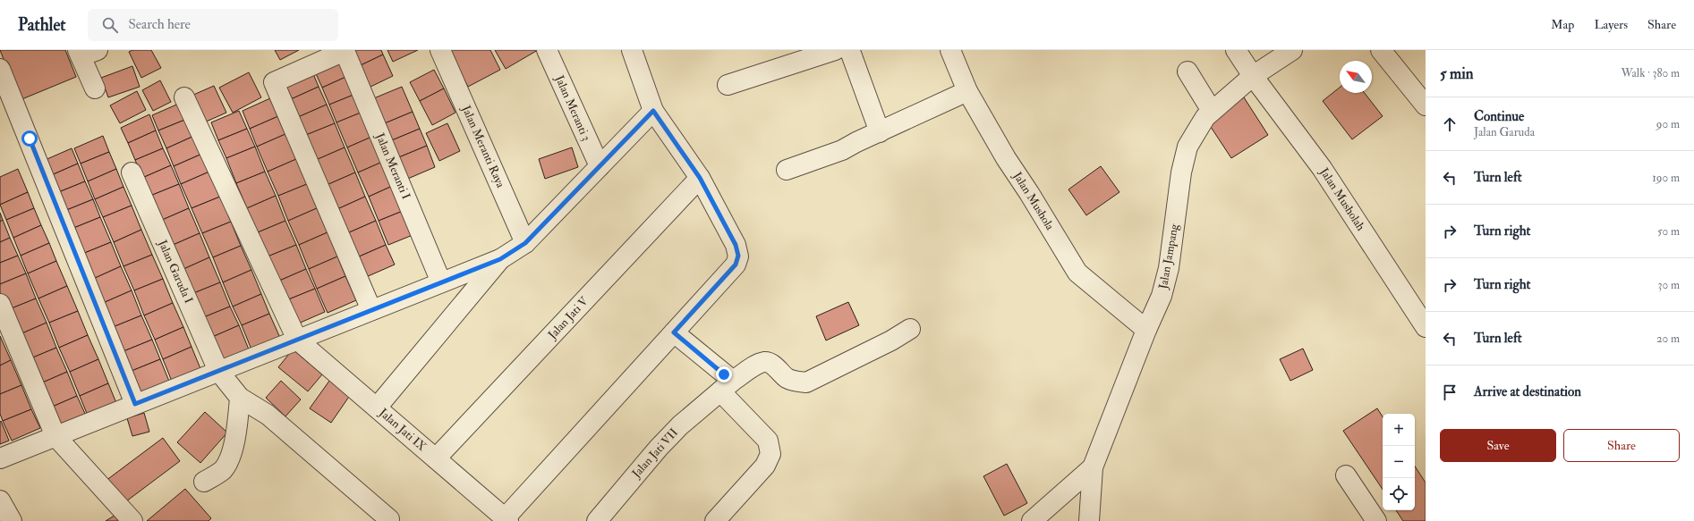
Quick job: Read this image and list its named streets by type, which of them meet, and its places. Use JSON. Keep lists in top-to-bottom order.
{
  "streets": {
    "street": [
      "Jalan Meranti 3",
      "Jalan Meranti Raya",
      "Jalan Meranti I",
      "Jalan Musholah",
      "Jalan Mushola",
      "Jalan Jampang",
      "Jalan Garuda I",
      "Jalan Jati V",
      "Jalan Jati IX",
      "Jalan Jati VII"
    ]
  },
  "crossings": [
    ["Jalan Musholah", "Jalan Jampang"],
    ["Jalan Mushola", "Jalan Jampang"],
    ["Jalan Jati V", "Jalan Jati IX"]
  ],
  "north": "top left",
  "page": {
    "header": "Pathlet",
    "search": "Search here",
    "nav": ["Map", "Layers", "Share"],
    "heading": ["5 min", "Walk · 380 m"],
    "list": [
      ["Continue", "Jalan Garuda", "90 m"],
      ["Turn left", "190 m"],
      ["Turn right", "50 m"],
      ["Turn right", "30 m"],
      ["Turn left", "20 m"],
      "Arrive at destination"
    ],
    "map_buttons": ["+", "−"],
    "buttons": ["Save", "Share"]
  }
}
